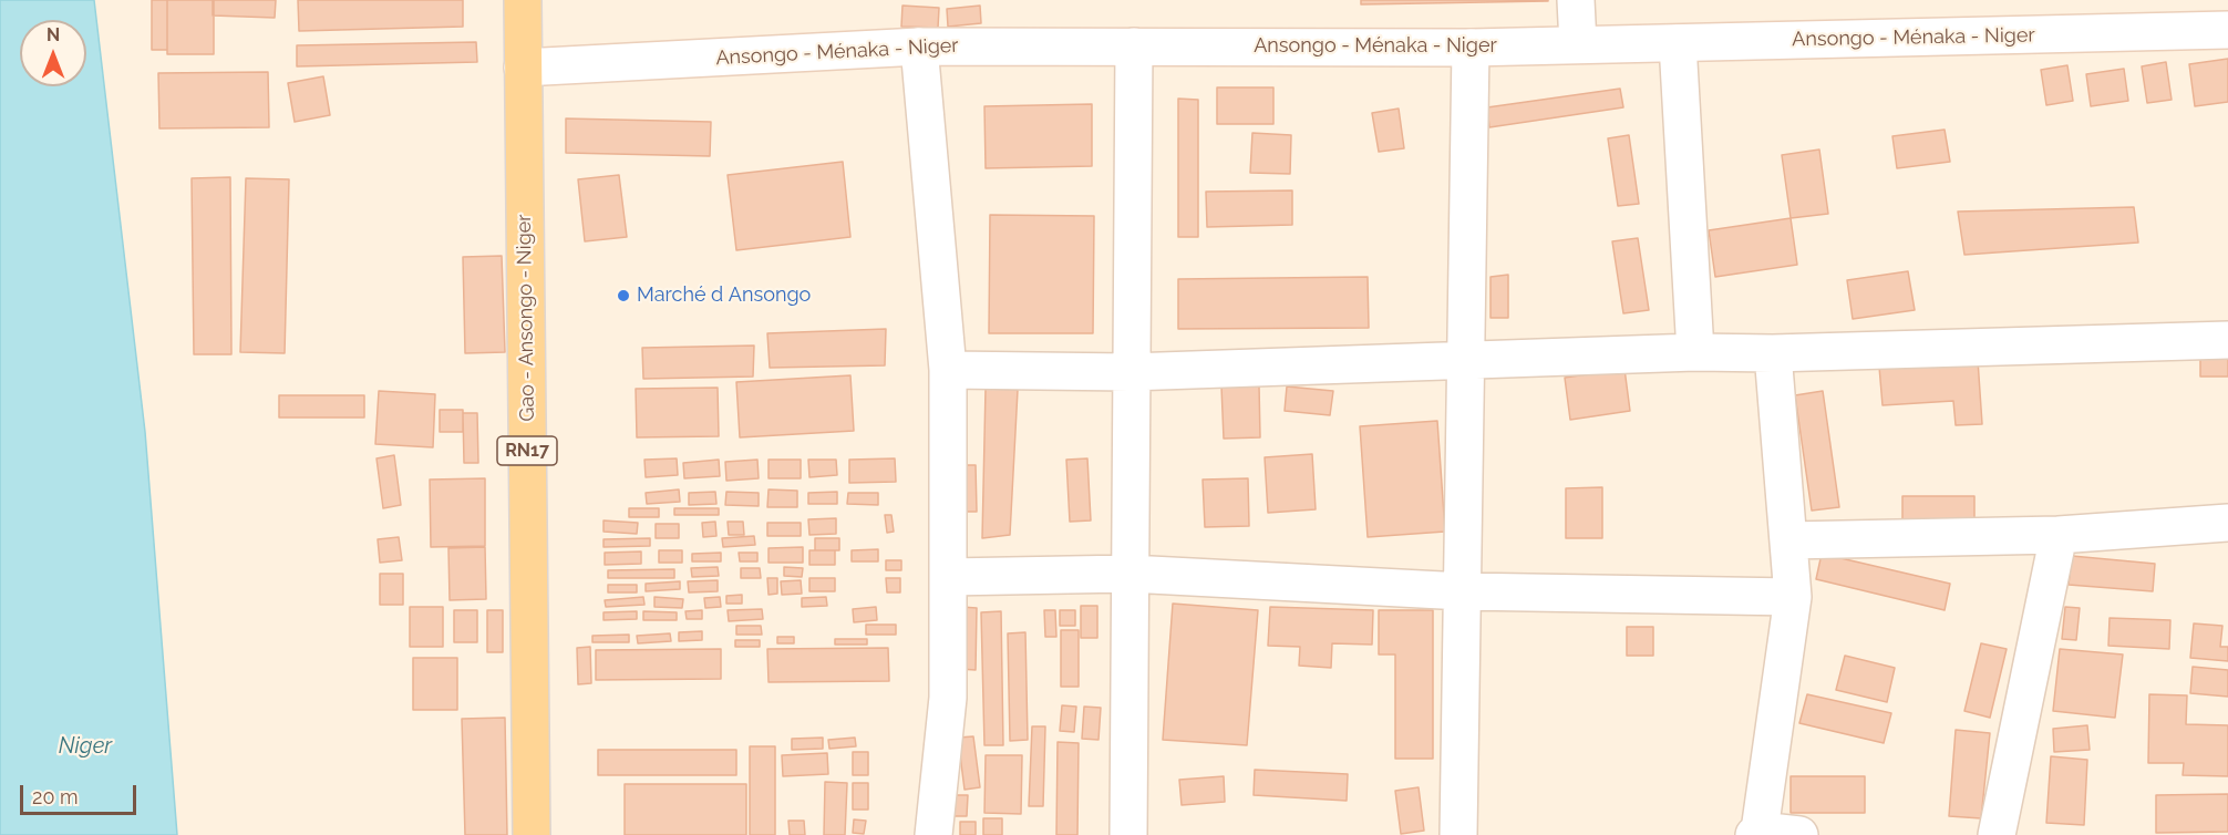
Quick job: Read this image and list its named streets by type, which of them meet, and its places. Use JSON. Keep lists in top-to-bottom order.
{
  "streets": {
    "main road": ["Gao - Ansongo - Niger", "RN17"],
    "street": ["Ansongo - Ménaka - Niger"]
  },
  "crossings": [
    ["Ansongo - Ménaka - Niger", "Gao - Ansongo - Niger"]
  ],
  "water": ["Niger"],
  "places": ["Marché d Ansongo"],
  "scale_bar": "20 m",
  "north": "top"
}
